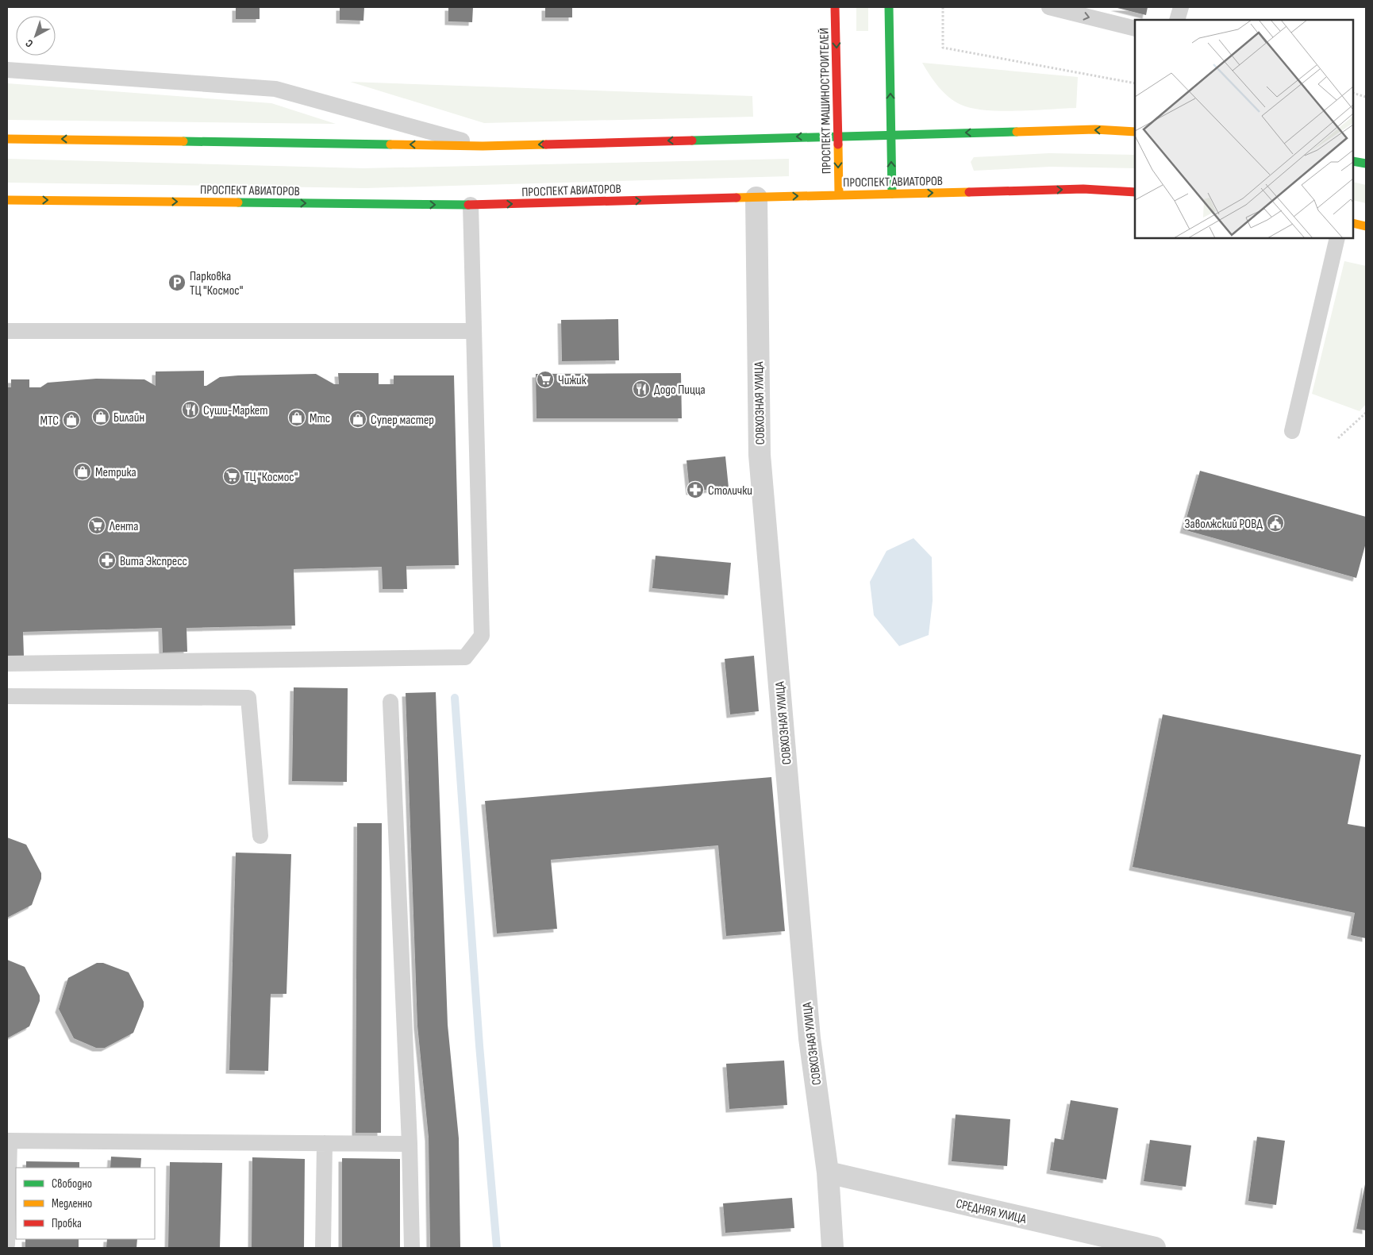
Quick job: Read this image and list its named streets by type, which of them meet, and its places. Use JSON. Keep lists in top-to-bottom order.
{
  "streets": {
    "main road": ["ПРОСПЕКТ МАШИНОСТРОИТЕЛЕЙ", "ПРОСПЕКТ АВИАТОРОВ"],
    "street": ["СОВХОЗНАЯ УЛИЦА", "СРЕДНЯЯ УЛИЦА"]
  },
  "crossings": [
    ["ПРОСПЕКТ МАШИНОСТРОИТЕЛЕЙ", "ПРОСПЕКТ АВИАТОРОВ"],
    ["ПРОСПЕКТ АВИАТОРОВ", "СОВХОЗНАЯ УЛИЦА"],
    ["СОВХОЗНАЯ УЛИЦА", "СРЕДНЯЯ УЛИЦА"]
  ],
  "places": {
    "parking": ["Парковка ТЦ \"Космос\""],
    "supermarket": ["Чижик", "ТЦ \"Космос\"", "Лента"],
    "restaurant": ["Додо Пицца", "Суши-Маркет"],
    "shop": [
      "Билайн",
      "Мтс",
      "Супер мастер",
      "МТС",
      "Метрика"
    ],
    "pharmacy": ["Столички", "Вита Экспресс"],
    "public building": ["Заволжский РОВД"]
  },
  "legend": ["Свободно", "Медленно", "Пробка"],
  "north": "bottom left"
}
